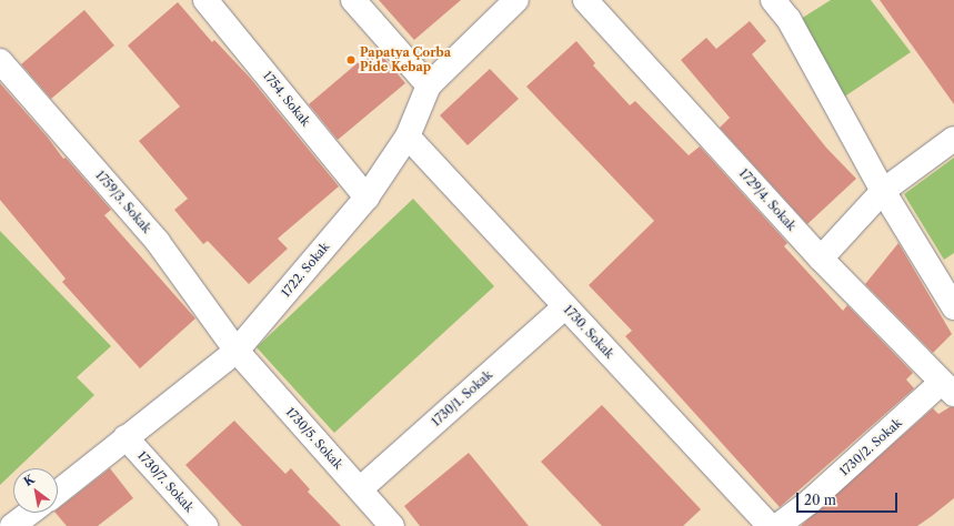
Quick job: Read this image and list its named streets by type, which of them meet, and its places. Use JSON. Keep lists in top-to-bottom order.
{
  "streets": {
    "street": [
      "1754. Sokak",
      "1729/4. Sokak",
      "1759/3. Sokak",
      "1722. Sokak",
      "1730. Sokak",
      "1730/1. Sokak",
      "1730/5. Sokak",
      "1730/2. Sokak",
      "1730/7. Sokak"
    ]
  },
  "crossings": [
    ["1754. Sokak", "1722. Sokak"],
    ["1729/4. Sokak", "1730/2. Sokak"],
    ["1759/3. Sokak", "1722. Sokak"],
    ["1759/3. Sokak", "1730/5. Sokak"],
    ["1722. Sokak", "1730. Sokak"],
    ["1722. Sokak", "1730/5. Sokak"],
    ["1722. Sokak", "1730/7. Sokak"],
    ["1730. Sokak", "1730/1. Sokak"],
    ["1730/1. Sokak", "1730/5. Sokak"]
  ],
  "places": ["Papatya Çorba Pide Kebap"],
  "scale_bar": "20 m",
  "north": "top left"
}
